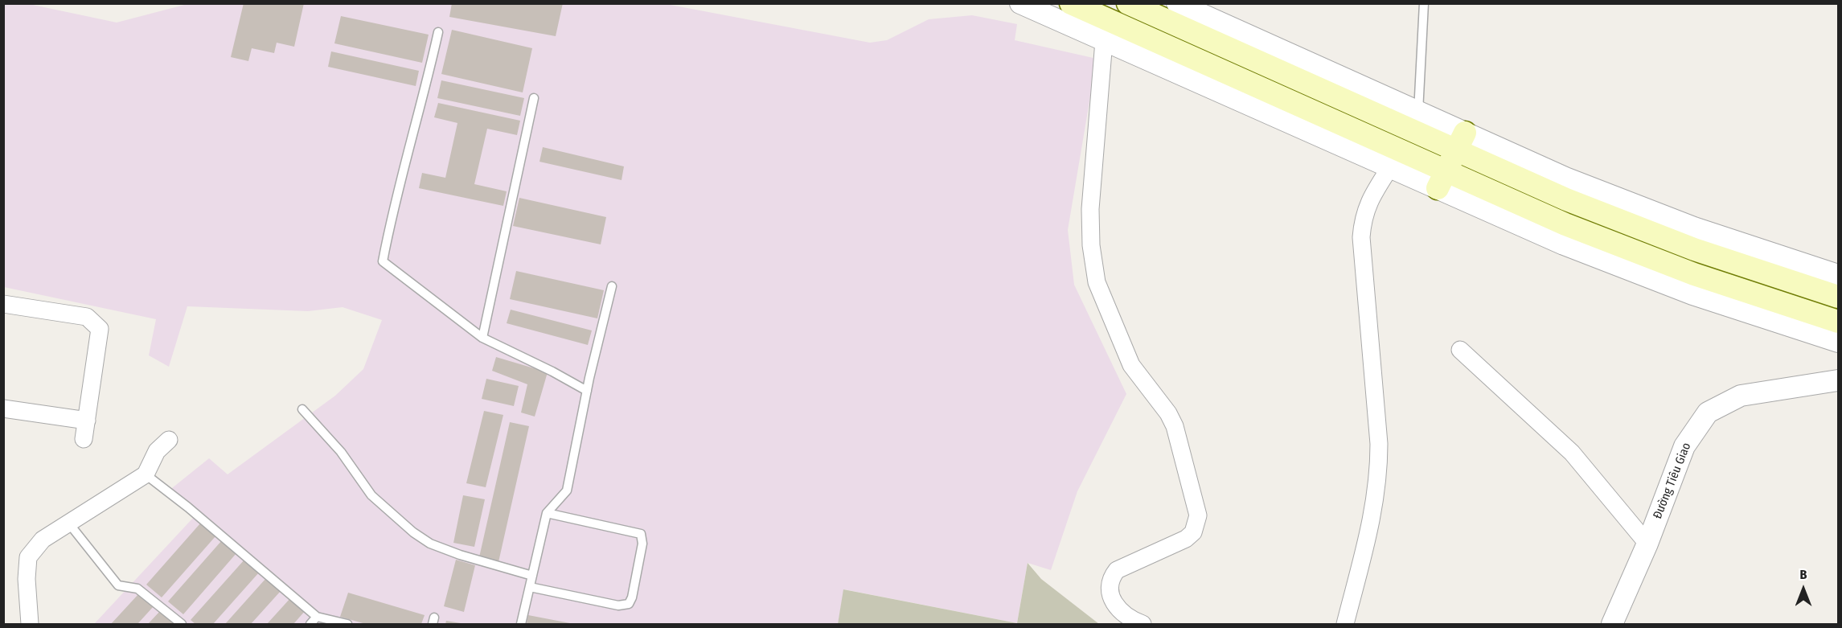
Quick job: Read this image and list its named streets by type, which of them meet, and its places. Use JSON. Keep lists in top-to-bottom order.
{
  "streets": {
    "street": ["Đường Tiêu Giao"]
  },
  "north": "top"
}
